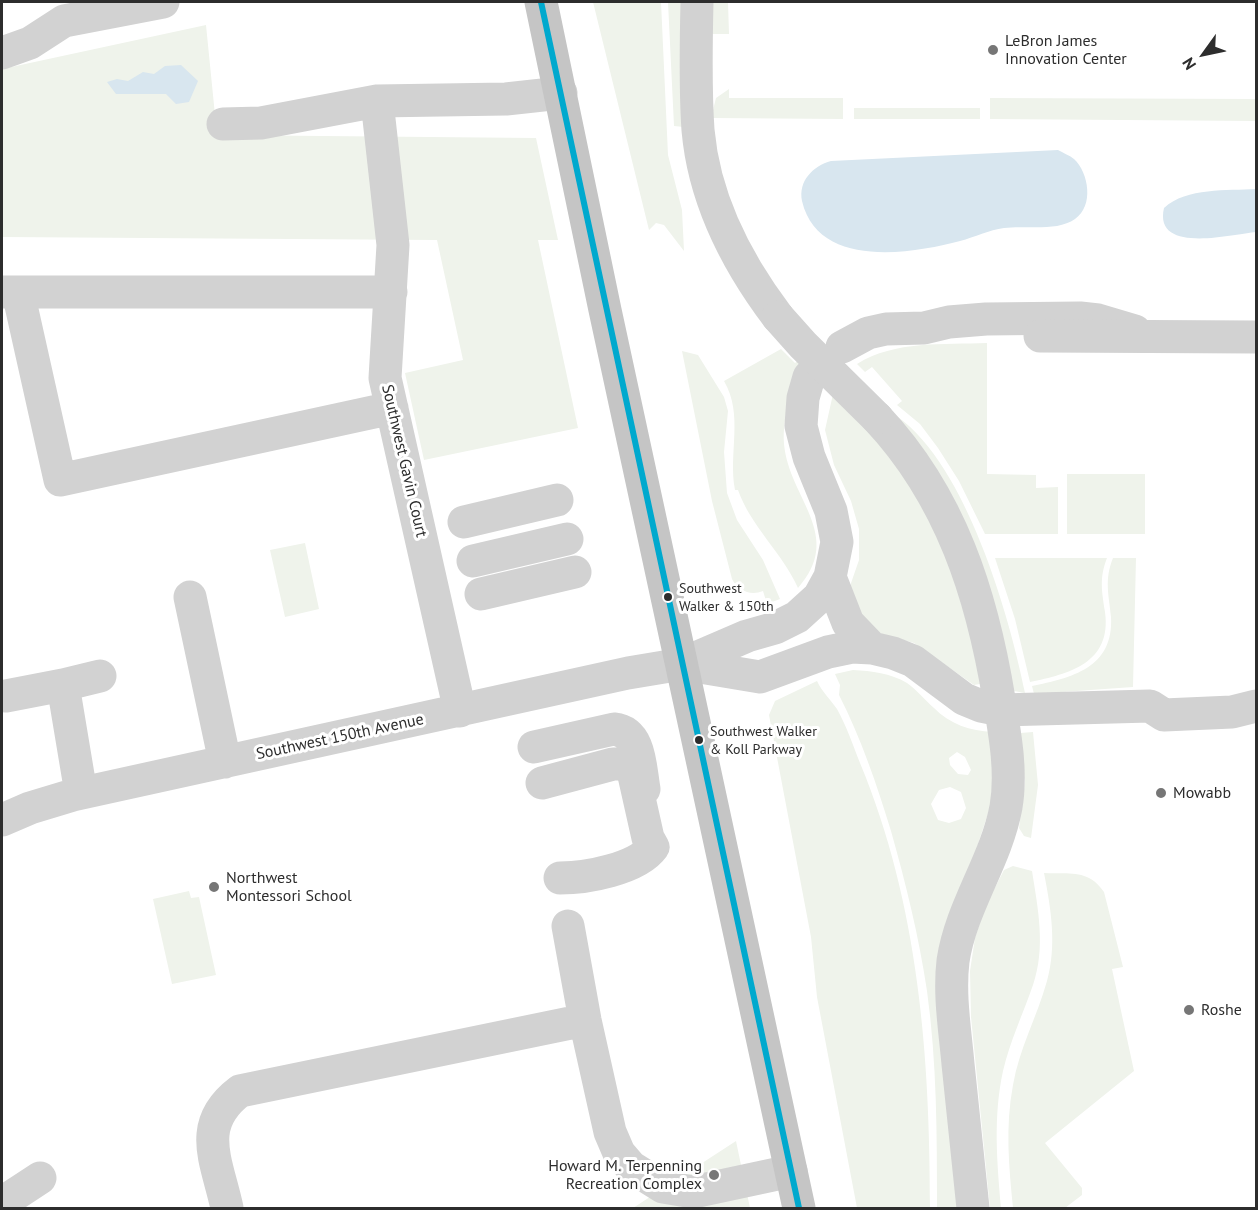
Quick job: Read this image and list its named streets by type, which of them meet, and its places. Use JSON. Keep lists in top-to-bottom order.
{
  "streets": {
    "street": ["Southwest Gavin Court", "Southwest 150th Avenue"]
  },
  "crossings": [
    ["Southwest Gavin Court", "Southwest 150th Avenue"]
  ],
  "places": [
    "LeBron James Innovation Center",
    "Southwest Walker & 150th",
    "Southwest Walker & Koll Parkway",
    "Mowabb",
    "Northwest Montessori School",
    "Roshe",
    "Howard M. Terpenning Recreation Complex"
  ],
  "north": "bottom left"
}
